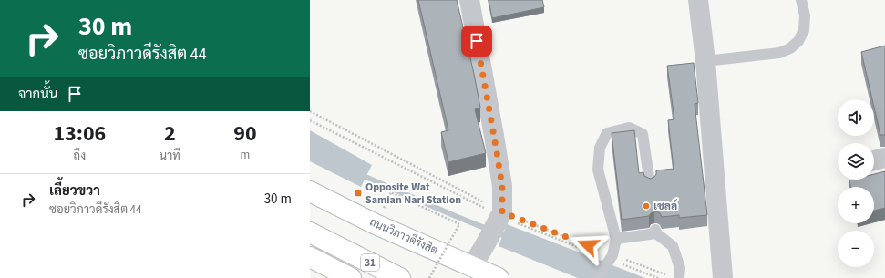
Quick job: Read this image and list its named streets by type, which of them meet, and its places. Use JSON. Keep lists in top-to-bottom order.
{
  "streets": {
    "main road": ["ถนนวิภาวดีรังสิต", "31"]
  },
  "places": {
    "transit": ["Opposite Wat Samian Nari Station"],
    "other": ["เชลล์"]
  },
  "page": {
    "turn": ["30 m", "ซอยวิภาวดีรังสิต 44"],
    "then": "จากนั้น",
    "map_buttons": ["+", "−"],
    "eta": [
      "13:06",
      "ถึง",
      "2",
      "นาที",
      "90",
      "m"
    ],
    "list": [
      {
        "name": "เลี้ยวขวา",
        "note": "ซอยวิภาวดีรังสิต 44",
        "value": "30 m"
      }
    ]
  }
}
